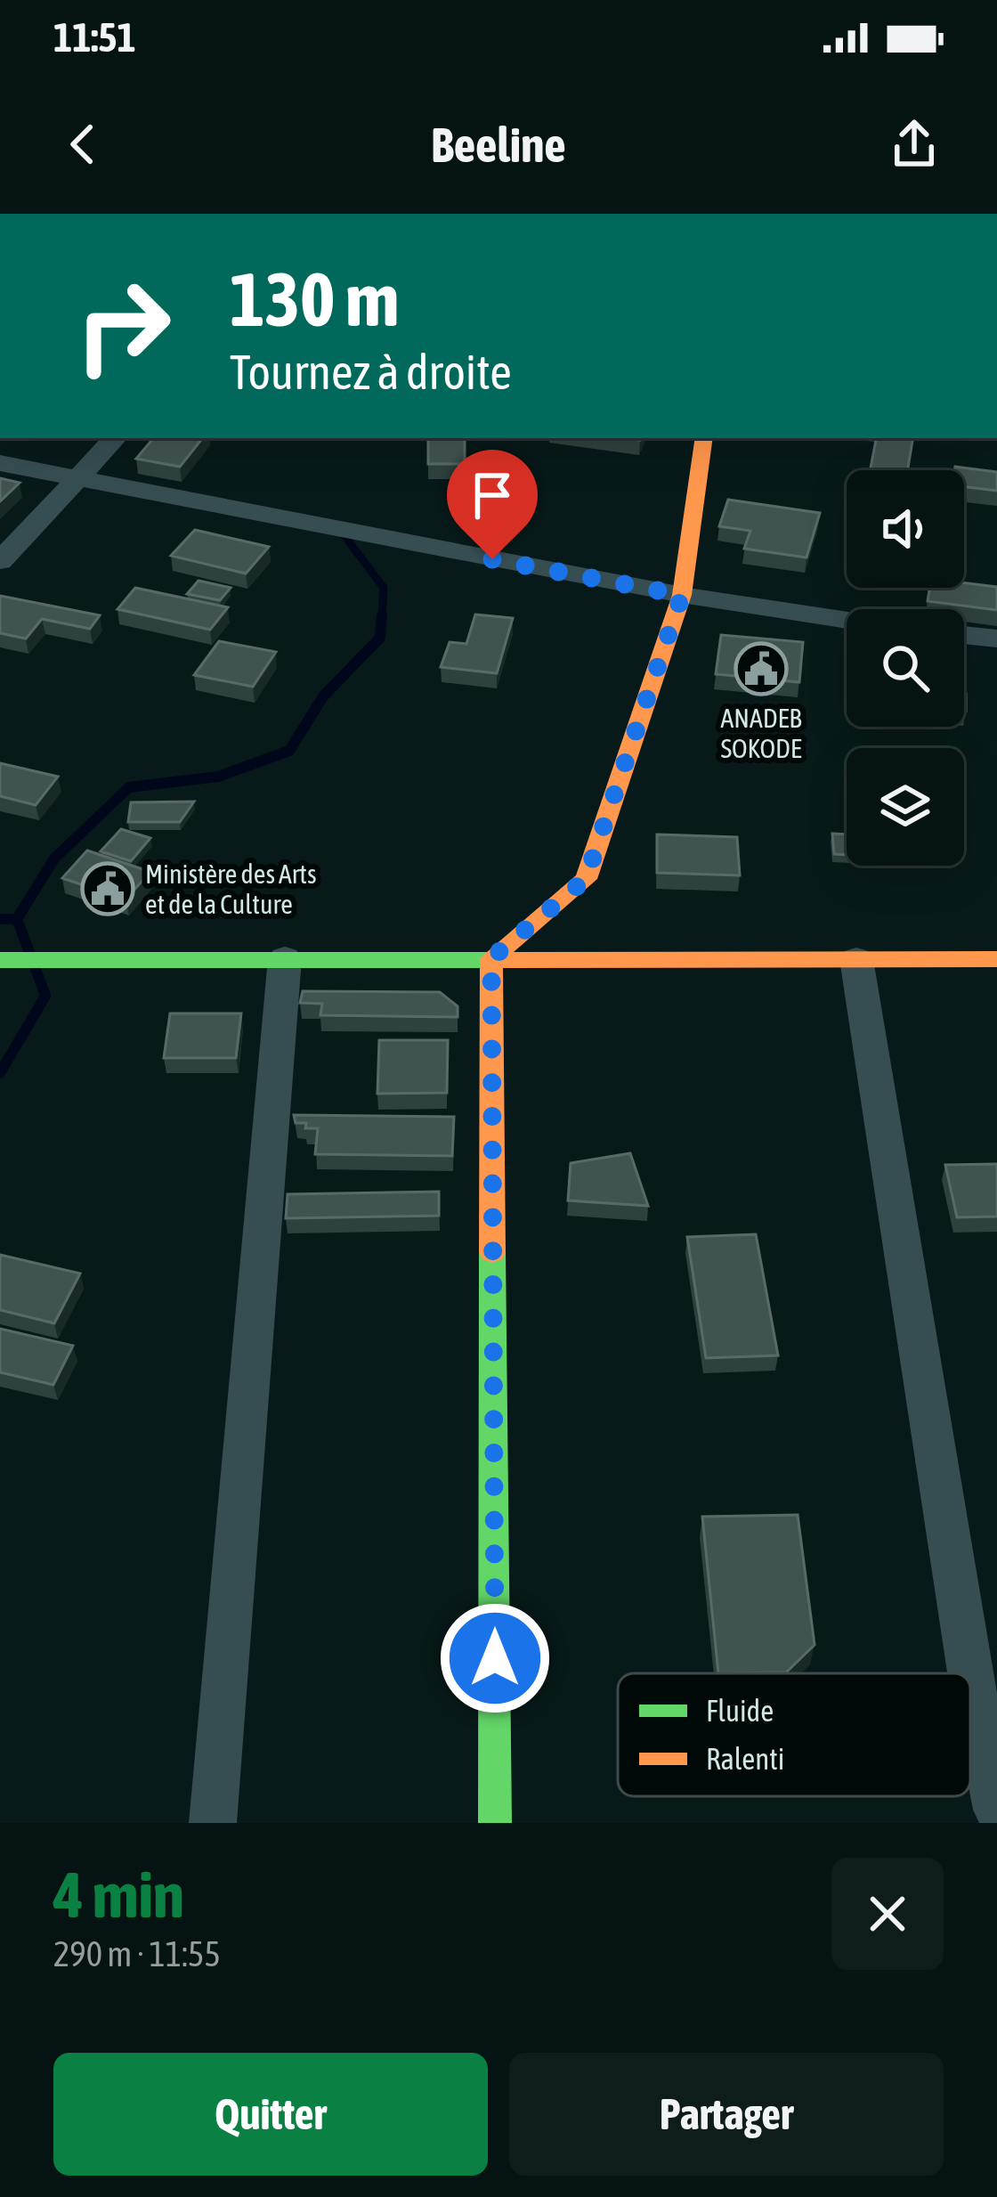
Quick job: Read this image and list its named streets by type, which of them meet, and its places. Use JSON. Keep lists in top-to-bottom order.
{
  "places": {
    "public building": ["ANADEB SOKODE", "Ministère des Arts et de la Culture"]
  },
  "legend": ["Fluide", "Ralenti"],
  "page": {
    "status": "11:51",
    "header": "Beeline",
    "turn": ["130 m", "Tournez à droite"],
    "heading": ["4 min", "290 m · 11:55"],
    "buttons": ["Quitter", "Partager"]
  }
}
